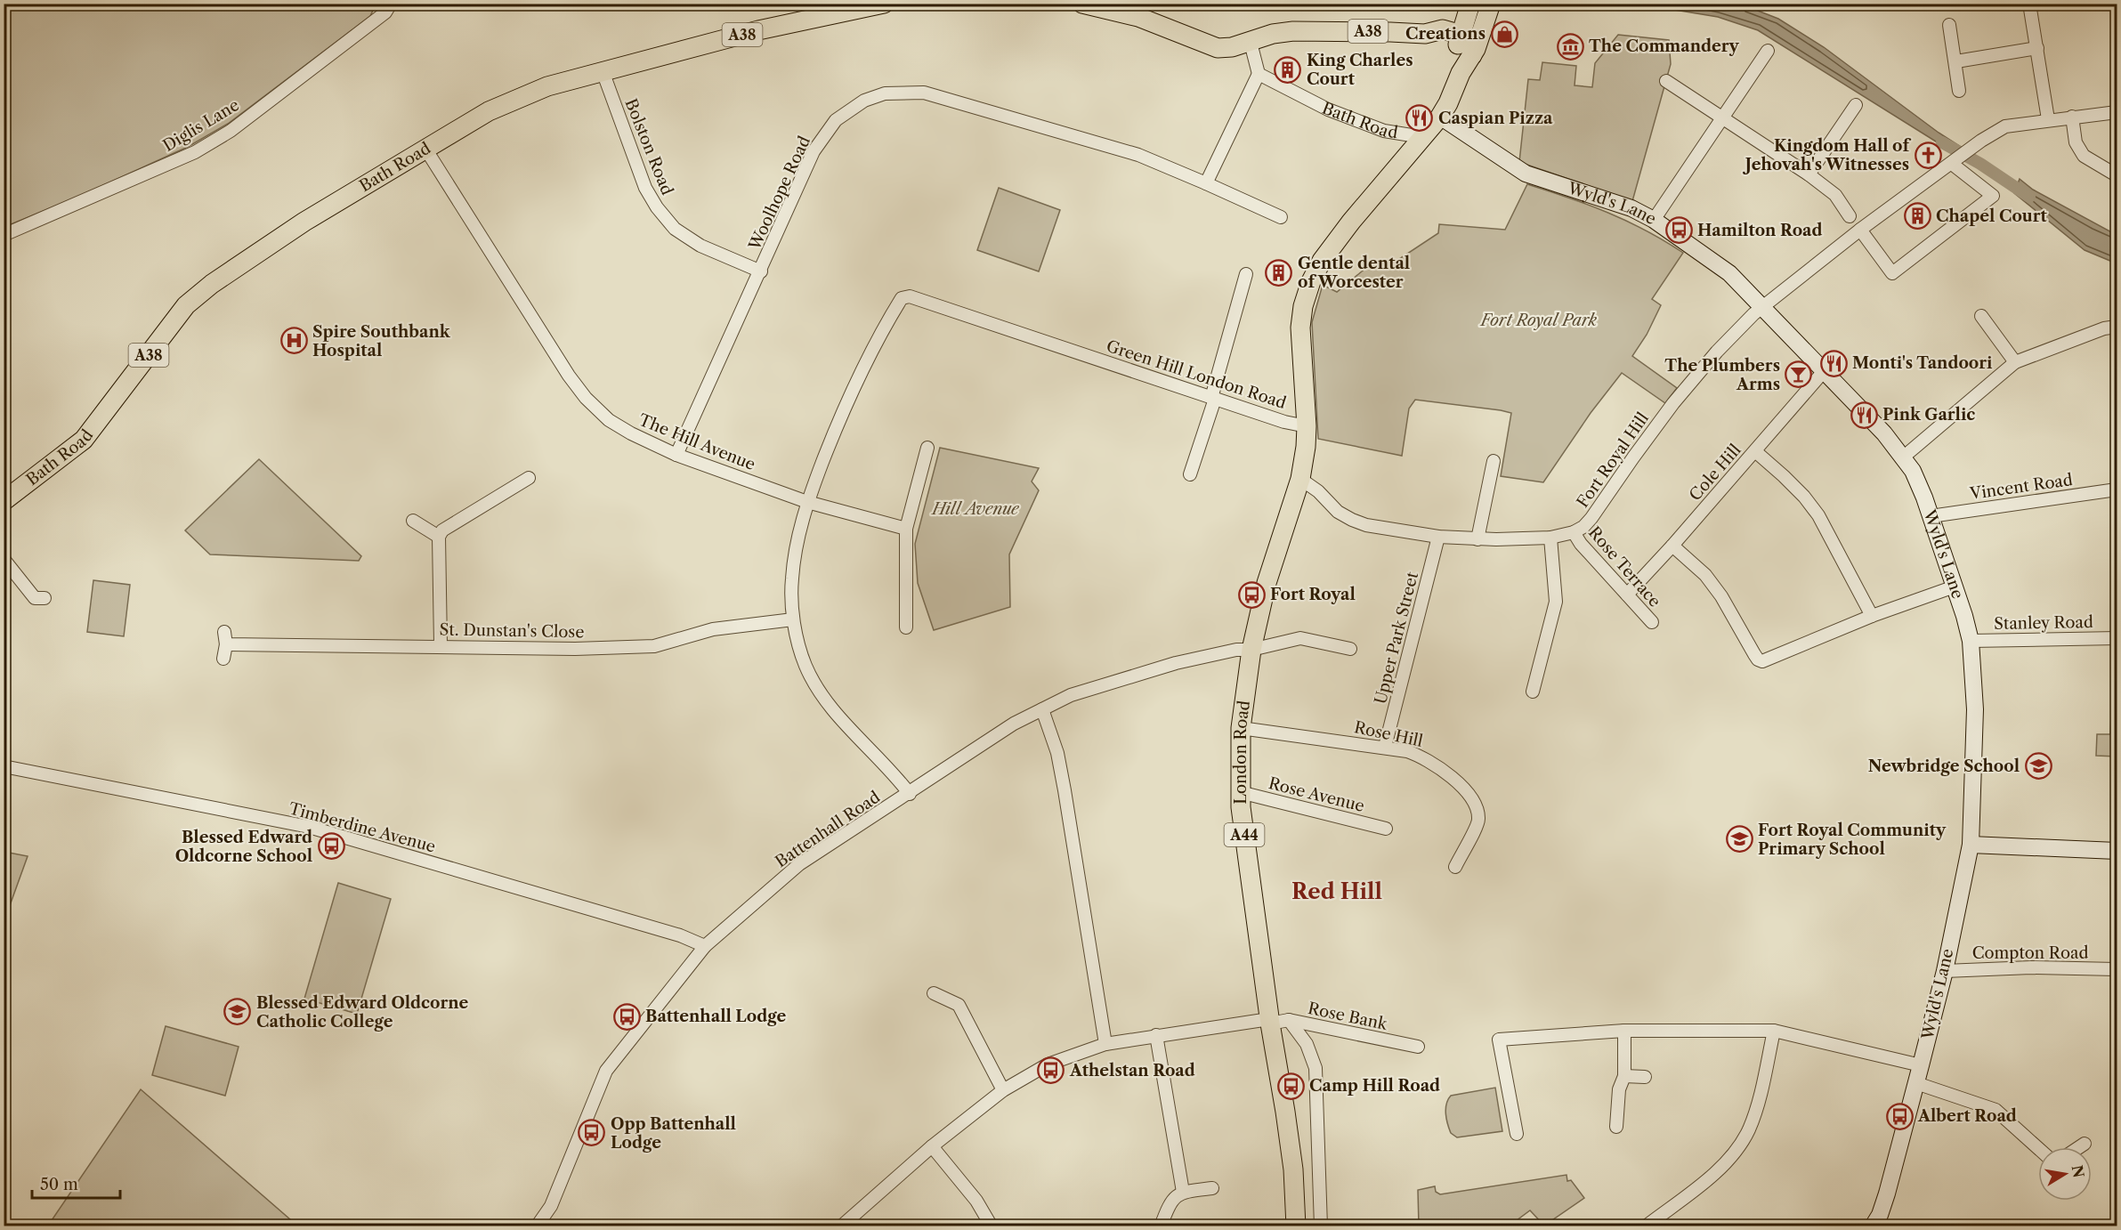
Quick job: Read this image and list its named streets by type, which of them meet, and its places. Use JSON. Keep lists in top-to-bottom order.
{
  "streets": {
    "main road": [
      "A38",
      "Bath Road",
      "London Road",
      "A44"
    ],
    "street": [
      "Diglis Lane",
      "Bolston Road",
      "Woolhope Road",
      "Wyld's Lane",
      "Green Hill London Road",
      "The Hill Avenue",
      "Fort Royal Hill",
      "Cole Hill",
      "Vincent Road",
      "Rose Terrace",
      "Stanley Road",
      "St. Dunstan's Close",
      "Upper Park Street",
      "Rose Hill",
      "Rose Avenue",
      "Timberdine Avenue",
      "Battenhall Road",
      "Compton Road",
      "Rose Bank"
    ]
  },
  "crossings": [
    ["A38", "A44"],
    ["Bath Road", "Bolston Road"],
    ["Bath Road", "The Hill Avenue"],
    ["Bath Road", "London Road"],
    ["Bath Road", "A44"],
    ["Bolston Road", "Woolhope Road"],
    ["Woolhope Road", "The Hill Avenue"],
    ["Wyld's Lane", "Fort Royal Hill"],
    ["Wyld's Lane", "Cole Hill"],
    ["Wyld's Lane", "Vincent Road"],
    ["Wyld's Lane", "Stanley Road"],
    ["Wyld's Lane", "A44"],
    ["Wyld's Lane", "Compton Road"],
    ["Green Hill London Road", "The Hill Avenue"],
    ["Green Hill London Road", "St. Dunstan's Close"],
    ["Green Hill London Road", "London Road"],
    ["Green Hill London Road", "Battenhall Road"],
    ["Fort Royal Hill", "Rose Terrace"],
    ["Fort Royal Hill", "Upper Park Street"],
    ["Fort Royal Hill", "London Road"],
    ["Cole Hill", "Rose Terrace"],
    ["Upper Park Street", "Rose Hill"],
    ["Rose Hill", "London Road"],
    ["London Road", "Rose Avenue"],
    ["London Road", "Battenhall Road"],
    ["London Road", "A44"],
    ["London Road", "Rose Bank"],
    ["Timberdine Avenue", "Battenhall Road"]
  ],
  "districts": ["Red Hill"],
  "parks": ["Fort Royal Park", "Hill Avenue"],
  "places": {
    "shop": ["Creations"],
    "museum": ["The Commandery"],
    "building": ["King Charles Court", "Chapel Court", "Gentle dental of Worcester"],
    "restaurant": ["Caspian Pizza", "Monti's Tandoori", "Pink Garlic"],
    "church": ["Kingdom Hall of Jehovah's Witnesses"],
    "bus stop": [
      "Hamilton Road",
      "Fort Royal",
      "Blessed Edward Oldcorne School",
      "Battenhall Lodge",
      "Athelstan Road",
      "Camp Hill Road",
      "Albert Road",
      "Opp Battenhall Lodge"
    ],
    "hospital": ["Spire Southbank Hospital"],
    "bar": ["The Plumbers Arms"],
    "school or university": ["Newbridge School", "Fort Royal Community Primary School", "Blessed Edward Oldcorne Catholic College"]
  },
  "scale_bar": "50 m",
  "north": "right"
}
